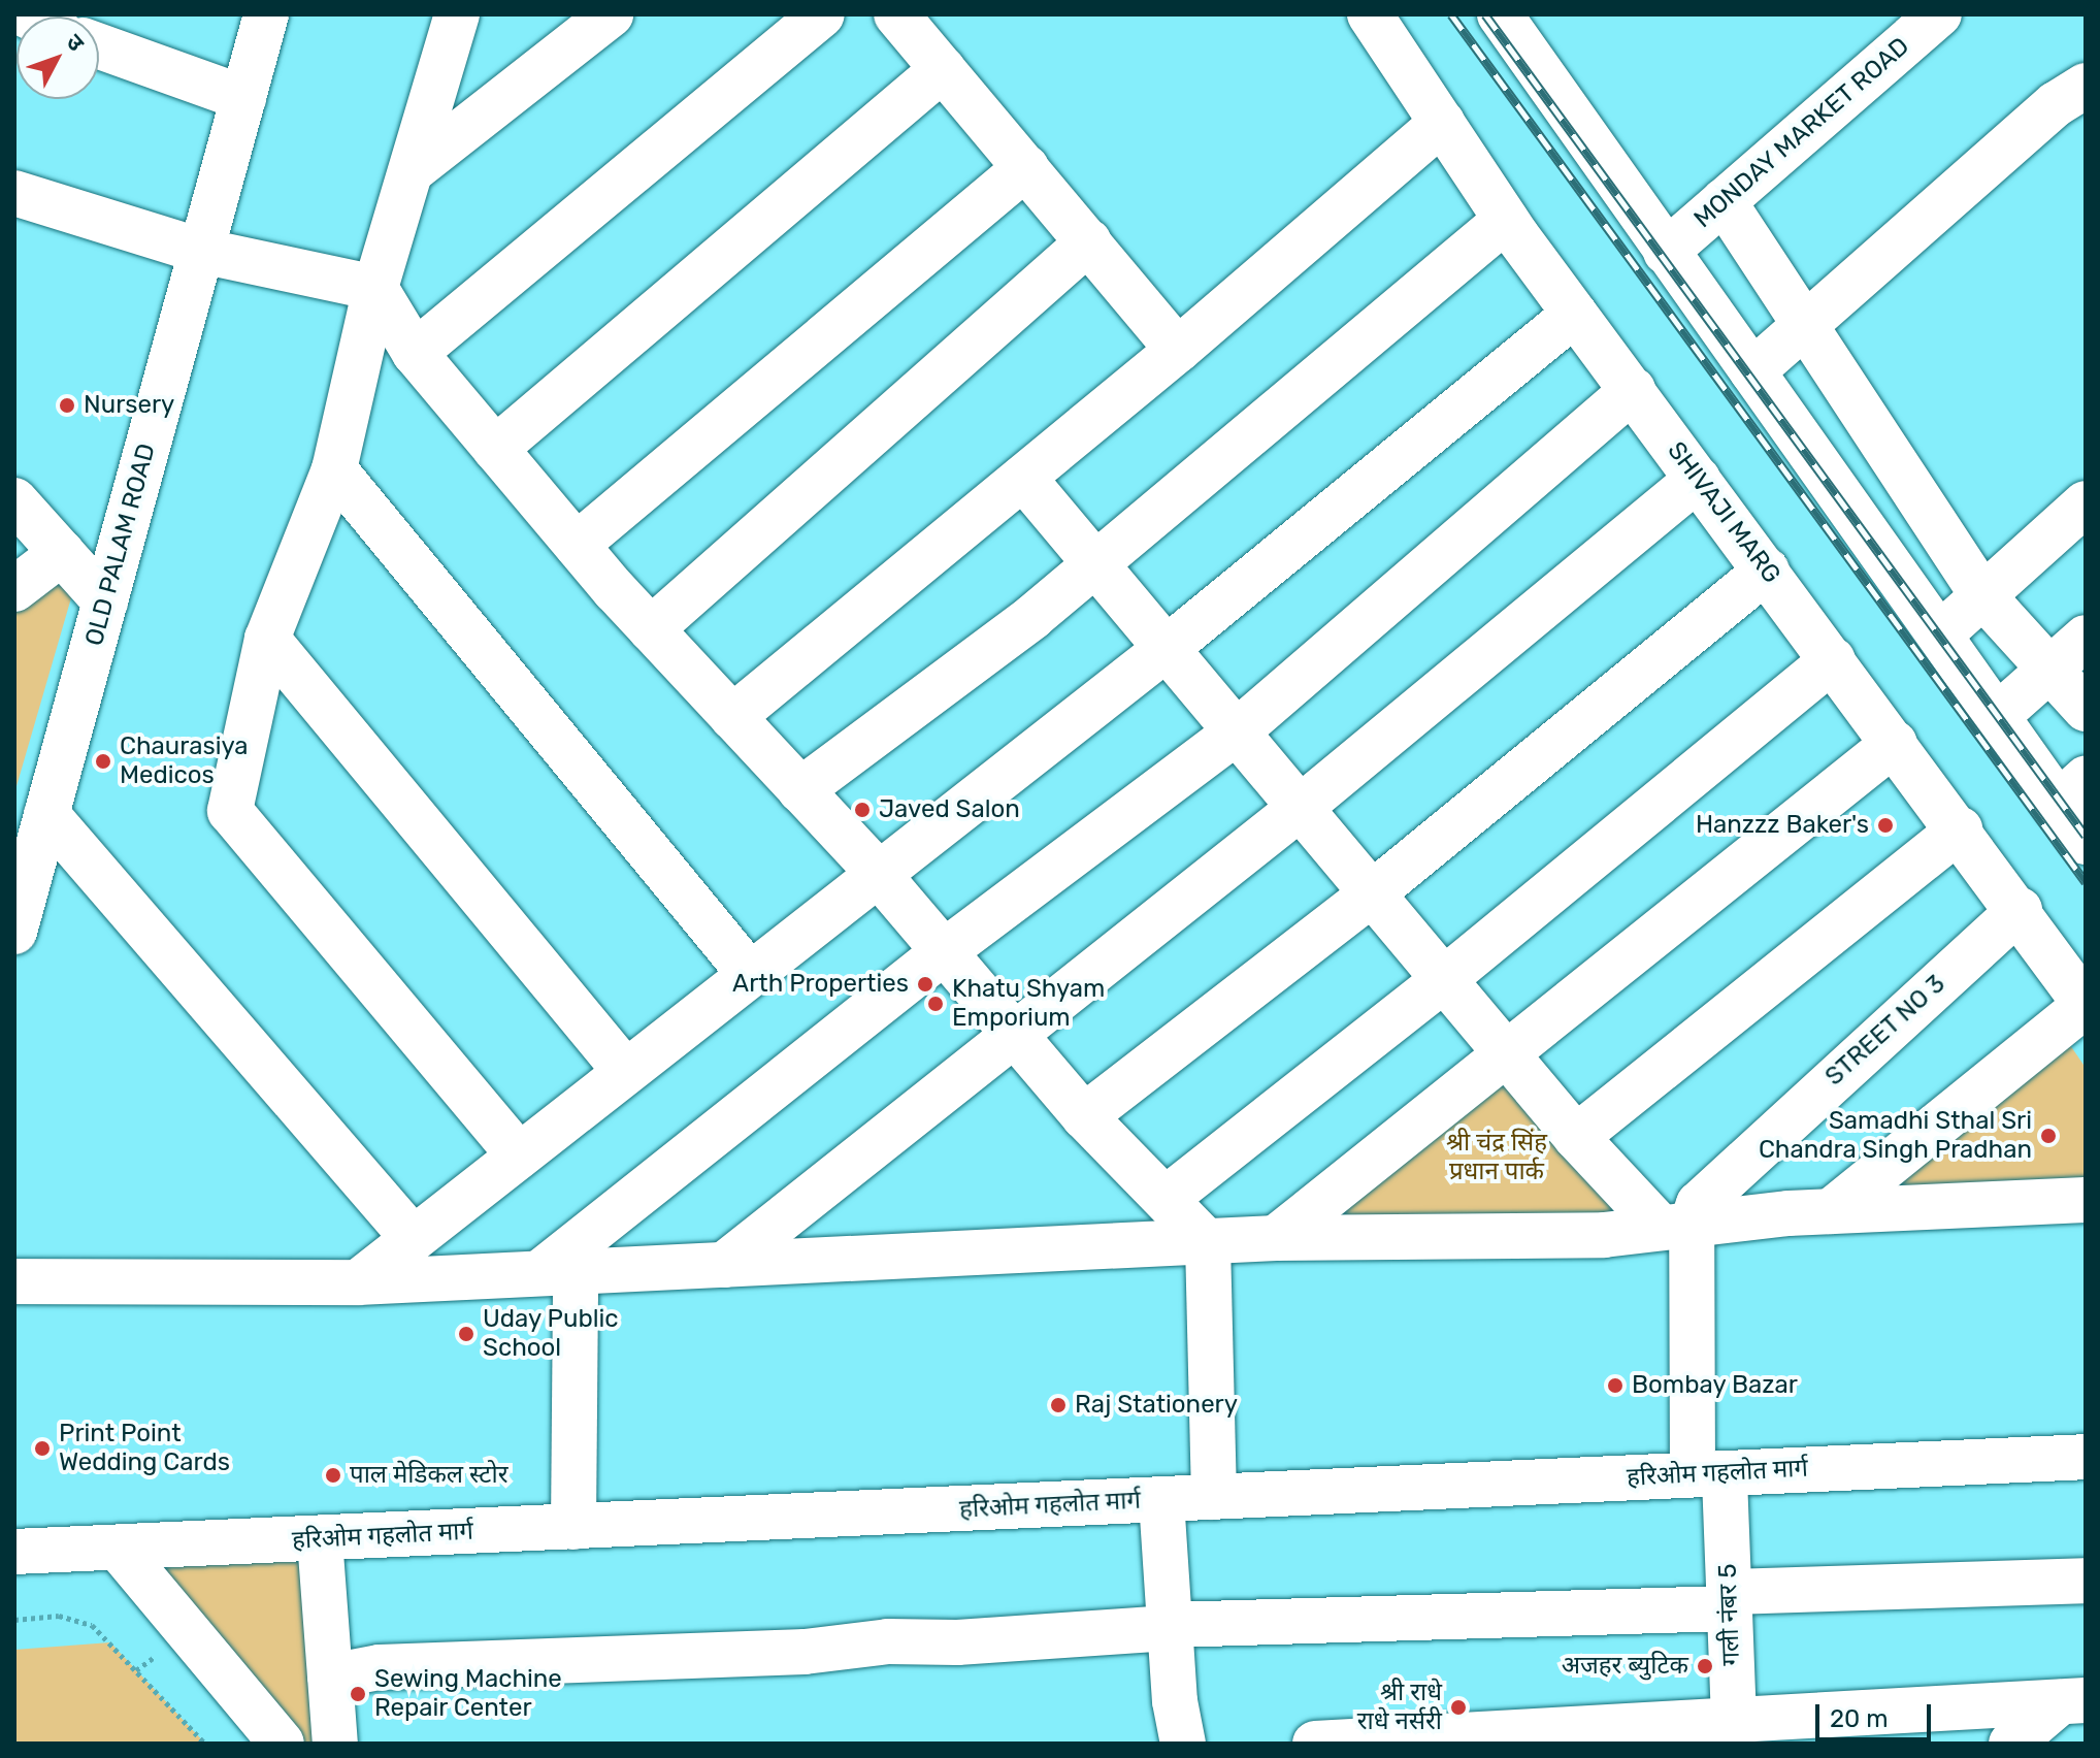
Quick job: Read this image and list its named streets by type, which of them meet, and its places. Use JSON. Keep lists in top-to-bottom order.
{
  "streets": {
    "street": [
      "MONDAY MARKET ROAD",
      "SHIVAJI MARG",
      "OLD PALAM ROAD",
      "STREET NO 3",
      "हरिओम गहलोत मार्ग",
      "गली नंबर 5"
    ]
  },
  "crossings": [
    ["SHIVAJI MARG", "STREET NO 3"],
    ["हरिओम गहलोत मार्ग", "गली नंबर 5"]
  ],
  "parks": ["श्री चंद्र सिंह प्रधान पार्क"],
  "places": [
    "Nursery",
    "Chaurasiya Medicos",
    "Javed Salon",
    "Hanzzz Baker's",
    "Arth Properties",
    "Khatu Shyam Emporium",
    "Samadhi Sthal Sri Chandra Singh Pradhan",
    "Uday Public School",
    "Bombay Bazar",
    "Raj Stationery",
    "Print Point Wedding Cards",
    "पाल मेडिकल स्टोर",
    "अजहर ब्युटिक",
    "Sewing Machine Repair Center",
    "श्री राधे राधे नर्सरी"
  ],
  "scale_bar": "20 m",
  "north": "top right"
}
